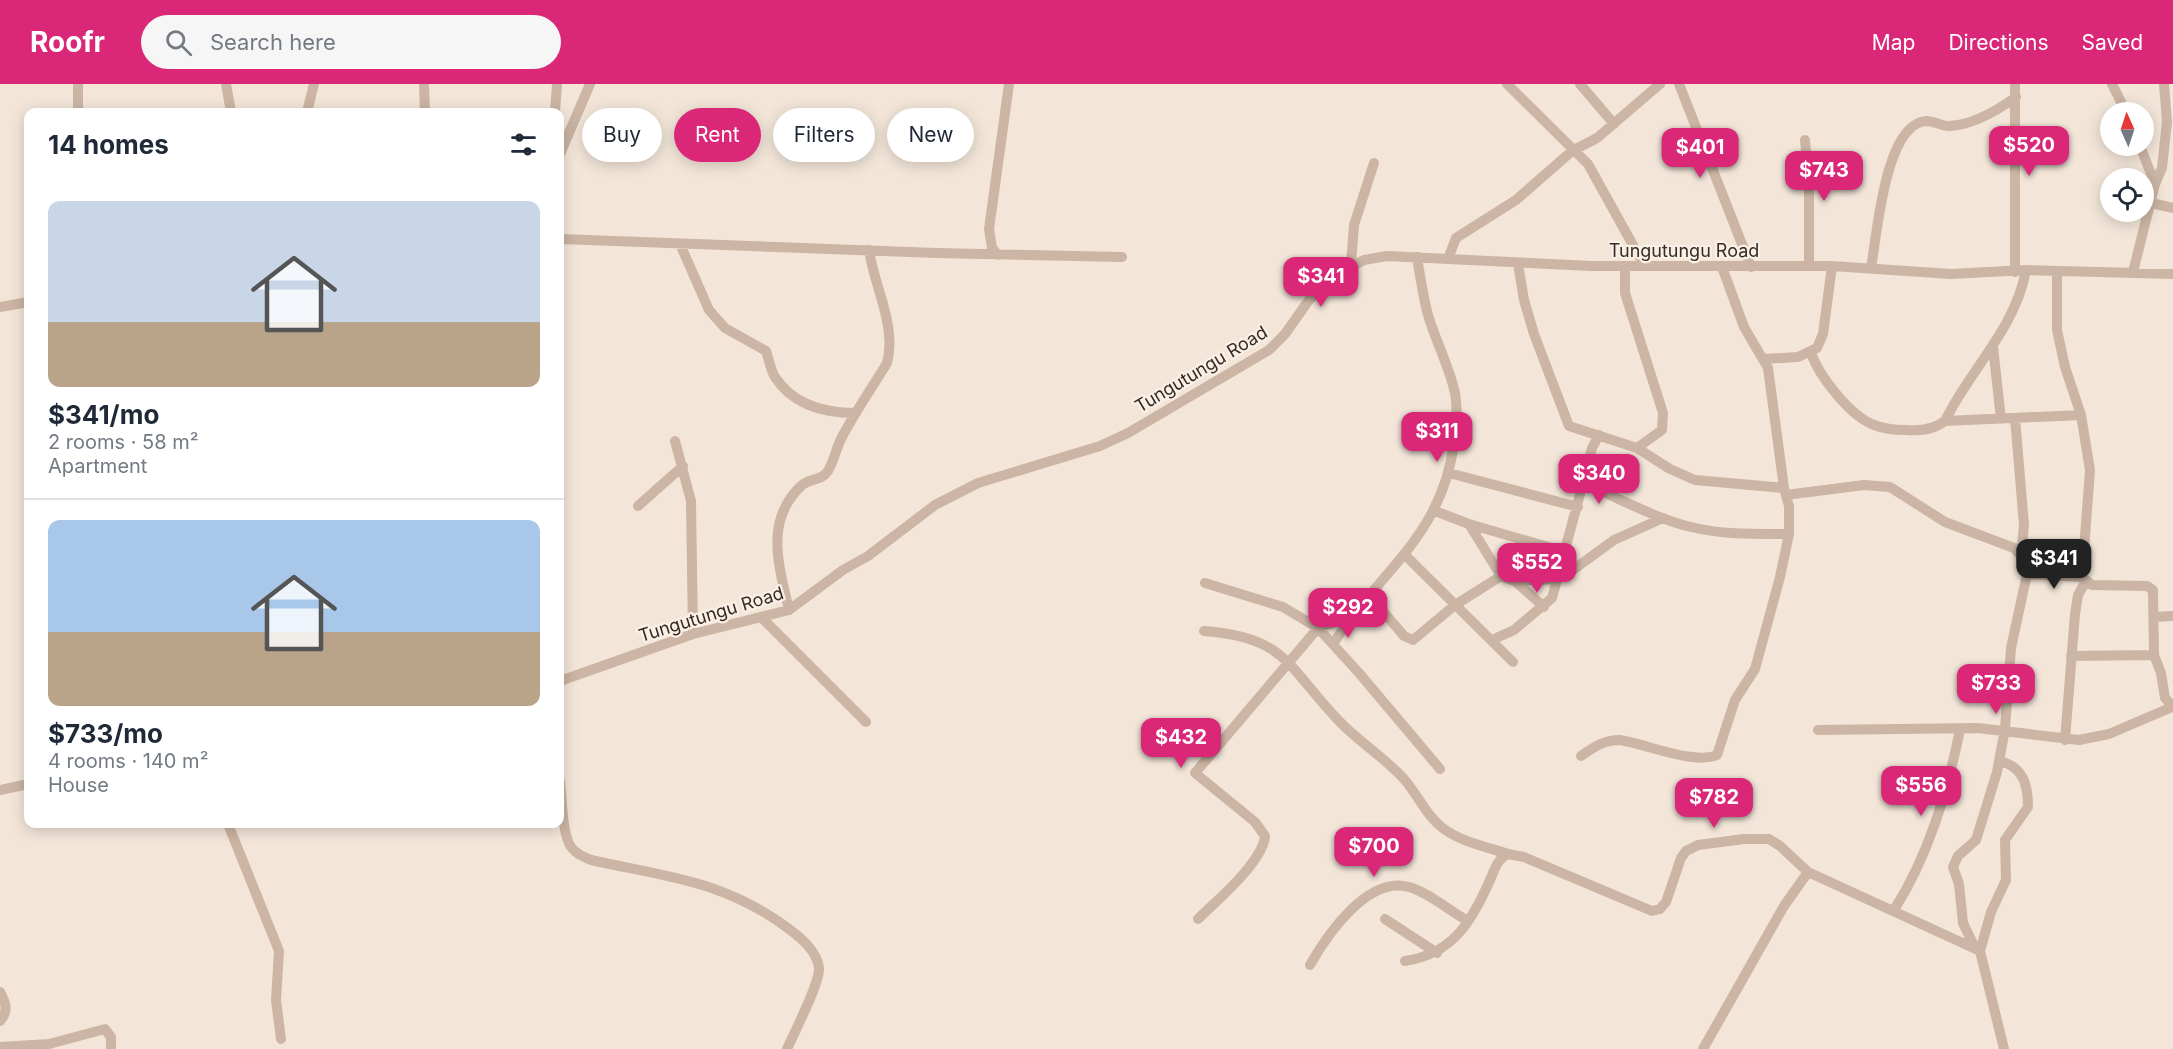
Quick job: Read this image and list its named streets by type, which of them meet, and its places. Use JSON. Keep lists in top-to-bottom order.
{
  "streets": {
    "street": ["Tungutungu Road"]
  },
  "north": "top",
  "page": {
    "header": "Roofr",
    "search": "Search here",
    "nav": ["Map", "Directions", "Saved"],
    "chip": [
      "Buy",
      "Rent",
      "Filters",
      "New"
    ],
    "heading": "14 homes",
    "price": [
      "$520",
      "$401",
      "$743",
      "$341",
      "$311",
      "$340",
      "$341",
      "$552",
      "$292",
      "$733",
      "$432",
      "$556",
      "$782",
      "$700"
    ],
    "list": [
      {
        "name": "$341/mo",
        "note": "2 rooms · 58 m² · Apartment"
      },
      {
        "name": "$733/mo",
        "note": "4 rooms · 140 m² · House"
      }
    ]
  }
}
